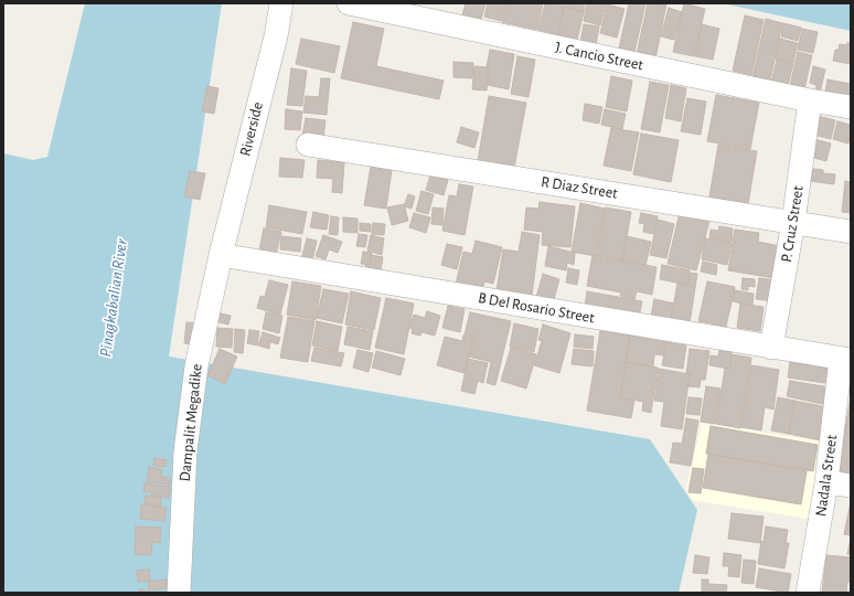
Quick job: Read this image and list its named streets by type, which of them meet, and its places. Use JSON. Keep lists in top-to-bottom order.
{
  "streets": {
    "street": [
      "J. Cancio Street",
      "Riverside",
      "R Diaz Street",
      "P. Cruz Street",
      "B Del Rosario Street",
      "Dampalit Megadike",
      "Nadala Street"
    ]
  },
  "crossings": [
    ["J. Cancio Street", "P. Cruz Street"],
    ["Riverside", "B Del Rosario Street"],
    ["Riverside", "Dampalit Megadike"],
    ["R Diaz Street", "P. Cruz Street"],
    ["P. Cruz Street", "B Del Rosario Street"],
    ["B Del Rosario Street", "Dampalit Megadike"],
    ["B Del Rosario Street", "Nadala Street"]
  ],
  "water": ["Pinagkabalian River"]
}
